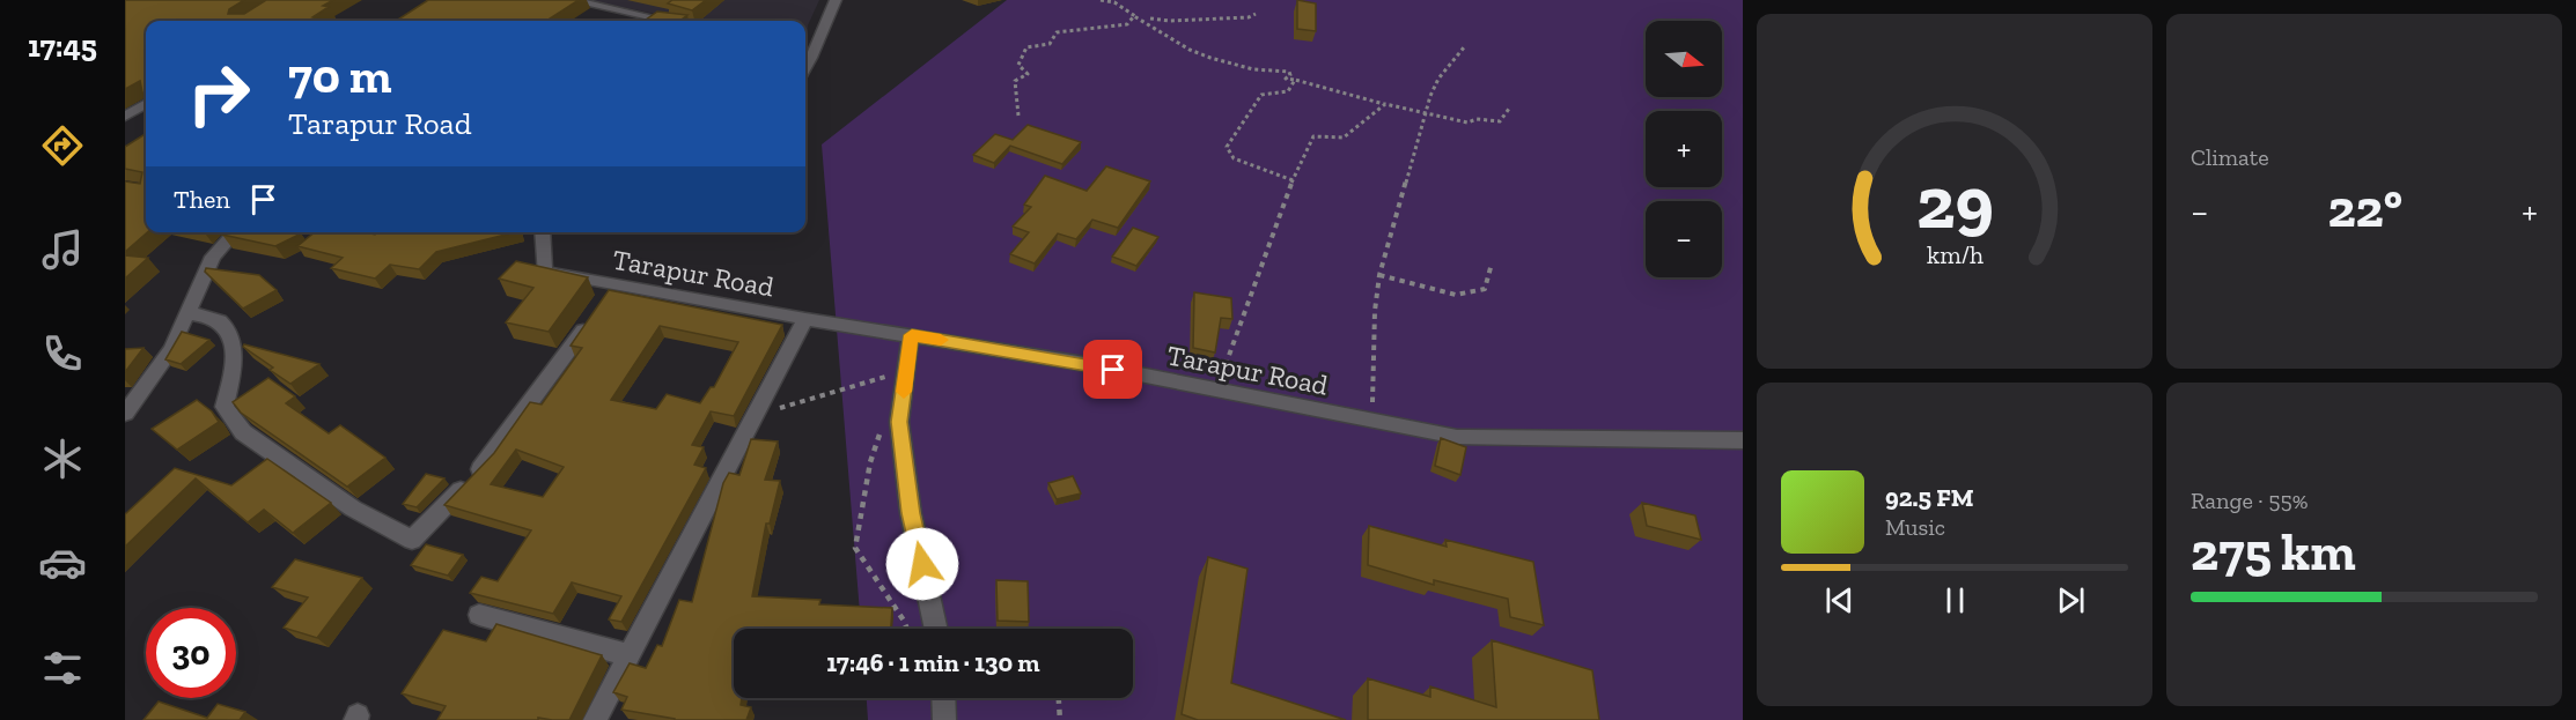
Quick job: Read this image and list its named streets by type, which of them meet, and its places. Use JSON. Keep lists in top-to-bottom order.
{
  "streets": {
    "street": ["Tarapur Road"]
  },
  "north": "right",
  "page": {
    "tabs": "17:45",
    "tile": [
      "Climate",
      ["Range · 55%", "275 km"]
    ],
    "map_buttons": ["+", "−"],
    "turn": ["70 m", "Tarapur Road"],
    "then": "Then",
    "heat": ["−", "22°", "+"],
    "song": ["92.5 FM", "Music"],
    "limit": "30",
    "trip": "17:46 · 1 min · 130 m",
    "gauge": ["29", "km/h"]
  }
}
